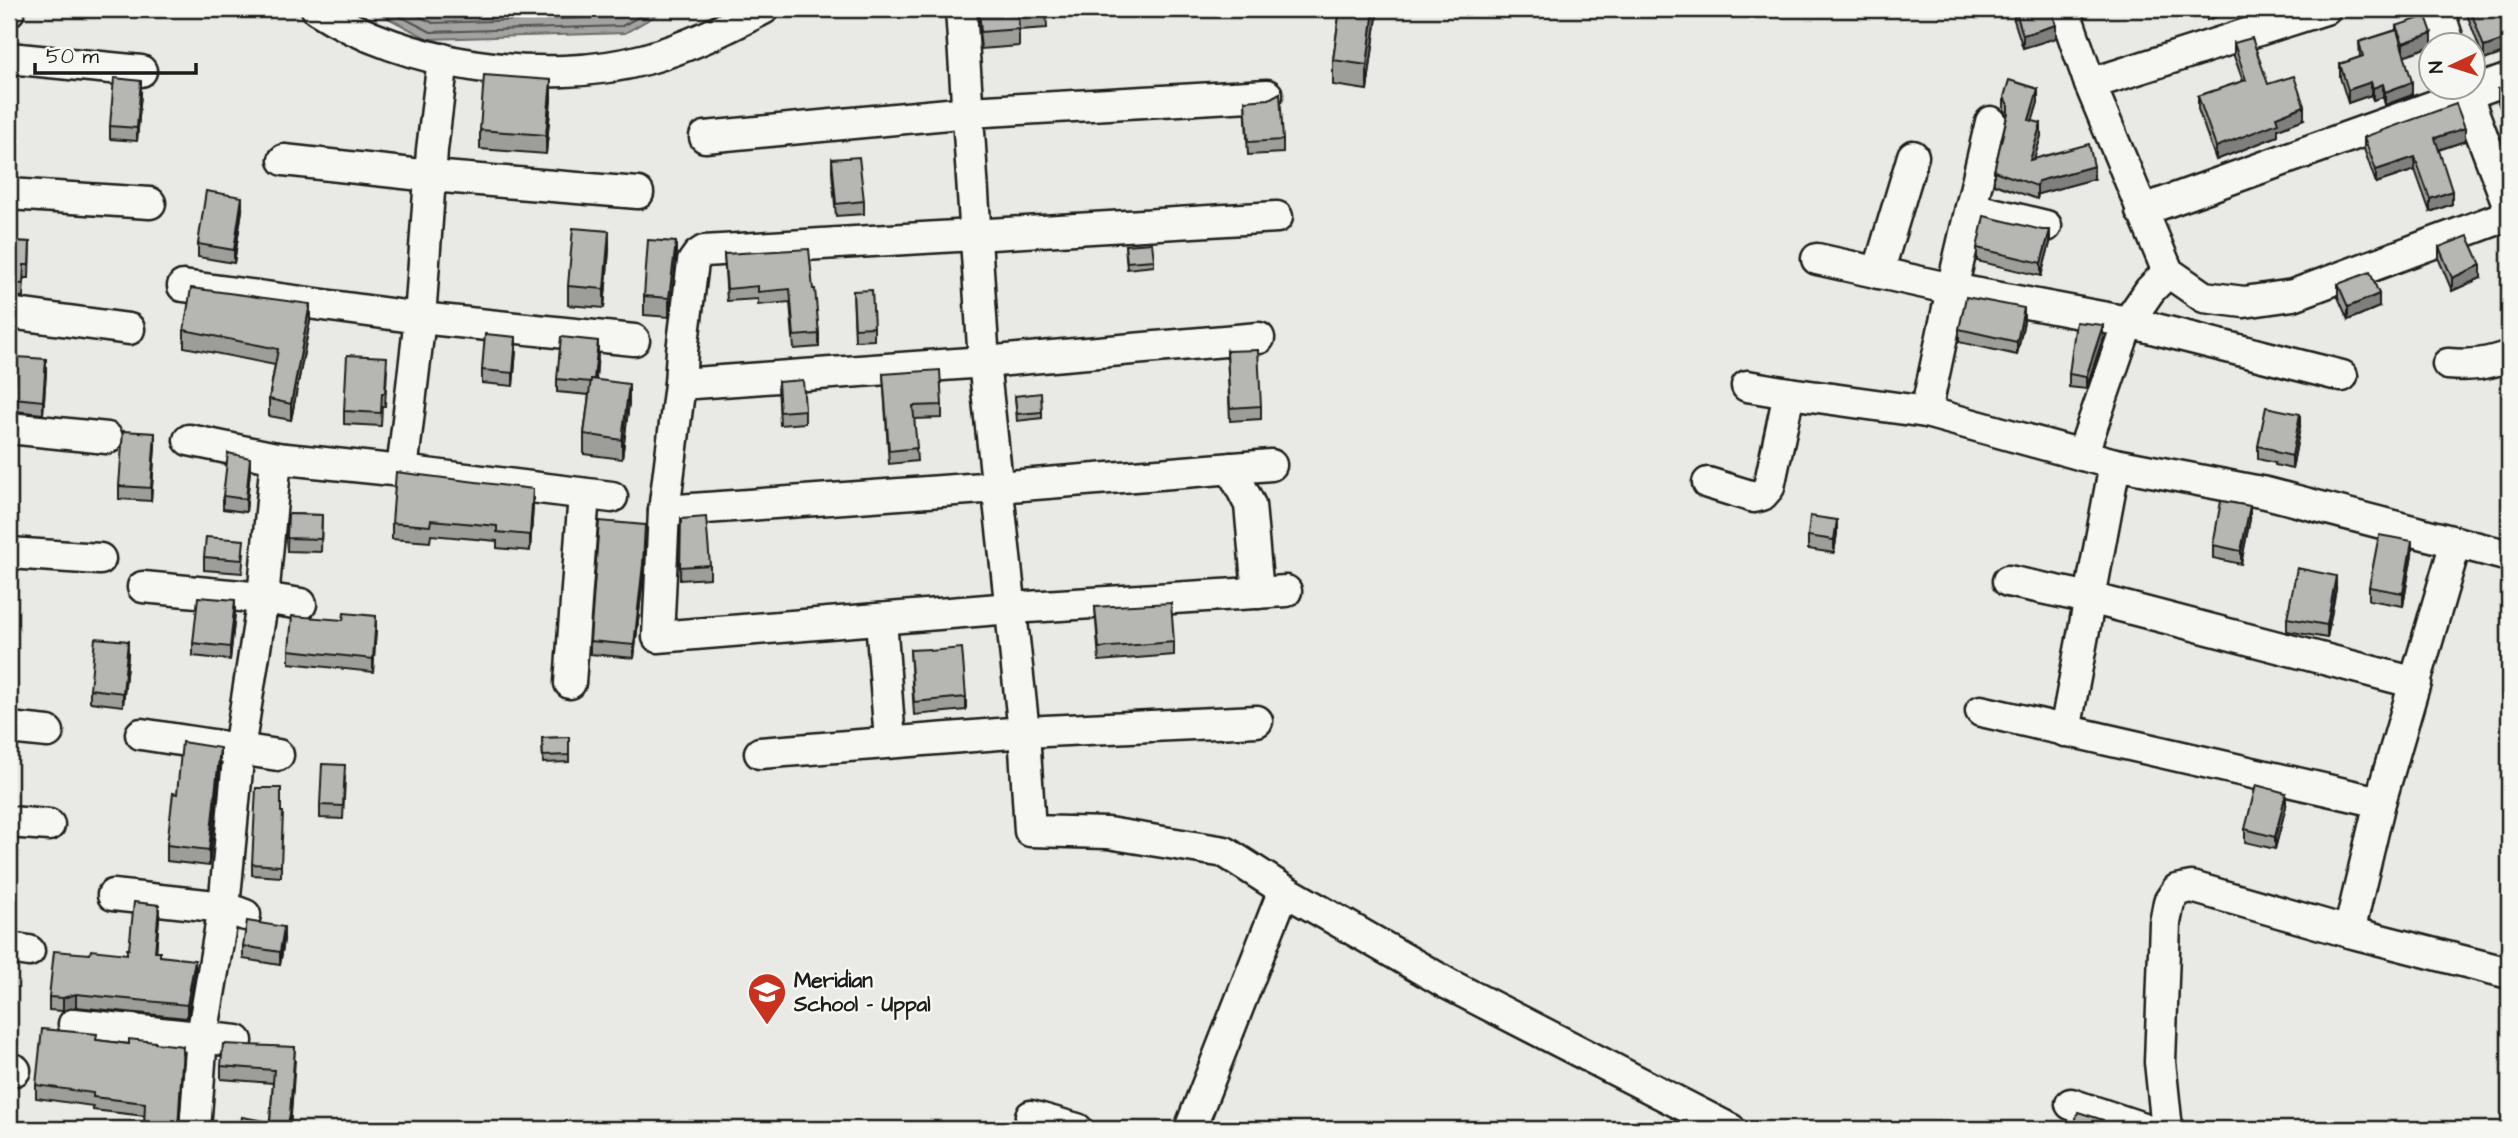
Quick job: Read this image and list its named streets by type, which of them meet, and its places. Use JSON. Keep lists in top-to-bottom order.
{
  "places": {
    "school or university": ["Meridian School - Uppal"]
  },
  "scale_bar": "50 m",
  "north": "left"
}
